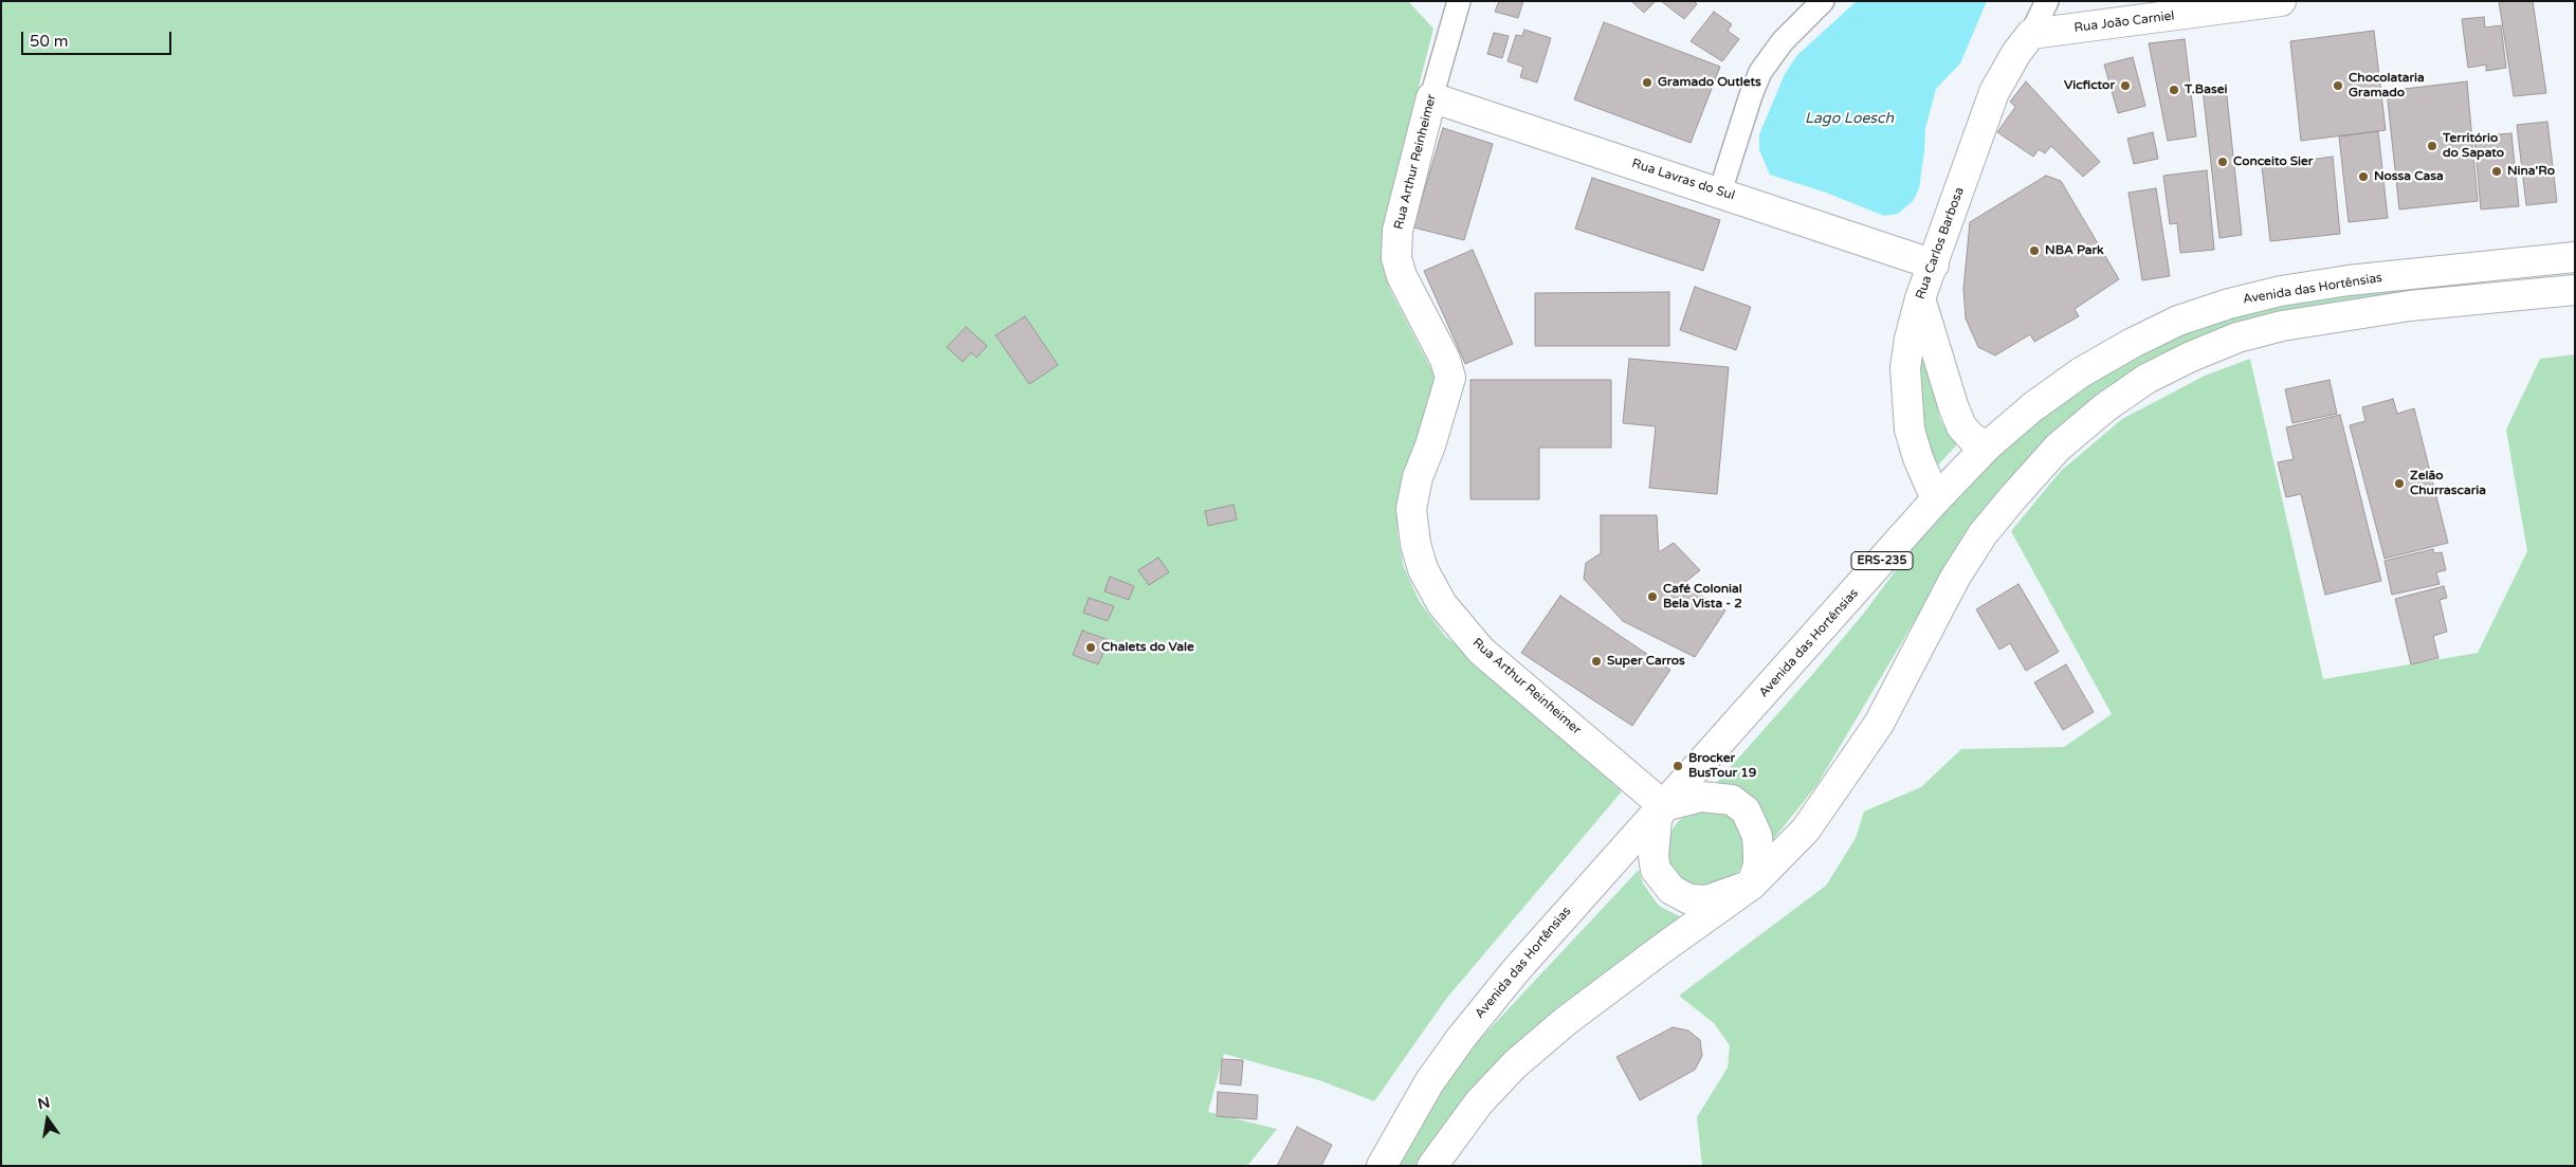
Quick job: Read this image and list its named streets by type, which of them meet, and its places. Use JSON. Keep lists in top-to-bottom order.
{
  "streets": {
    "main road": [
      "Rua João Carniel",
      "Rua Arthur Reinheimer",
      "Rua Lavras do Sul",
      "Rua Carlos Barbosa",
      "Avenida das Hortênsias",
      "ERS-235"
    ]
  },
  "crossings": [
    ["Rua João Carniel", "Rua Carlos Barbosa"],
    ["Rua Arthur Reinheimer", "Rua Lavras do Sul"],
    ["Rua Arthur Reinheimer", "Avenida das Hortênsias"],
    ["Rua Lavras do Sul", "Rua Carlos Barbosa"],
    ["Rua Carlos Barbosa", "Avenida das Hortênsias"]
  ],
  "water": ["Lago Loesch"],
  "places": [
    "Gramado Outlets",
    "Vicfictor",
    "Chocolataria Gramado",
    "T.Basei",
    "Território do Sapato",
    "Conceito Sier",
    "Nina'Ro",
    "Nossa Casa",
    "NBA Park",
    "Zelão Churrascaria",
    "Café Colonial Bela Vista - 2",
    "Chalets do Vale",
    "Super Carros",
    "Brocker BusTour 19"
  ],
  "scale_bar": "50 m",
  "north": "top"
}
